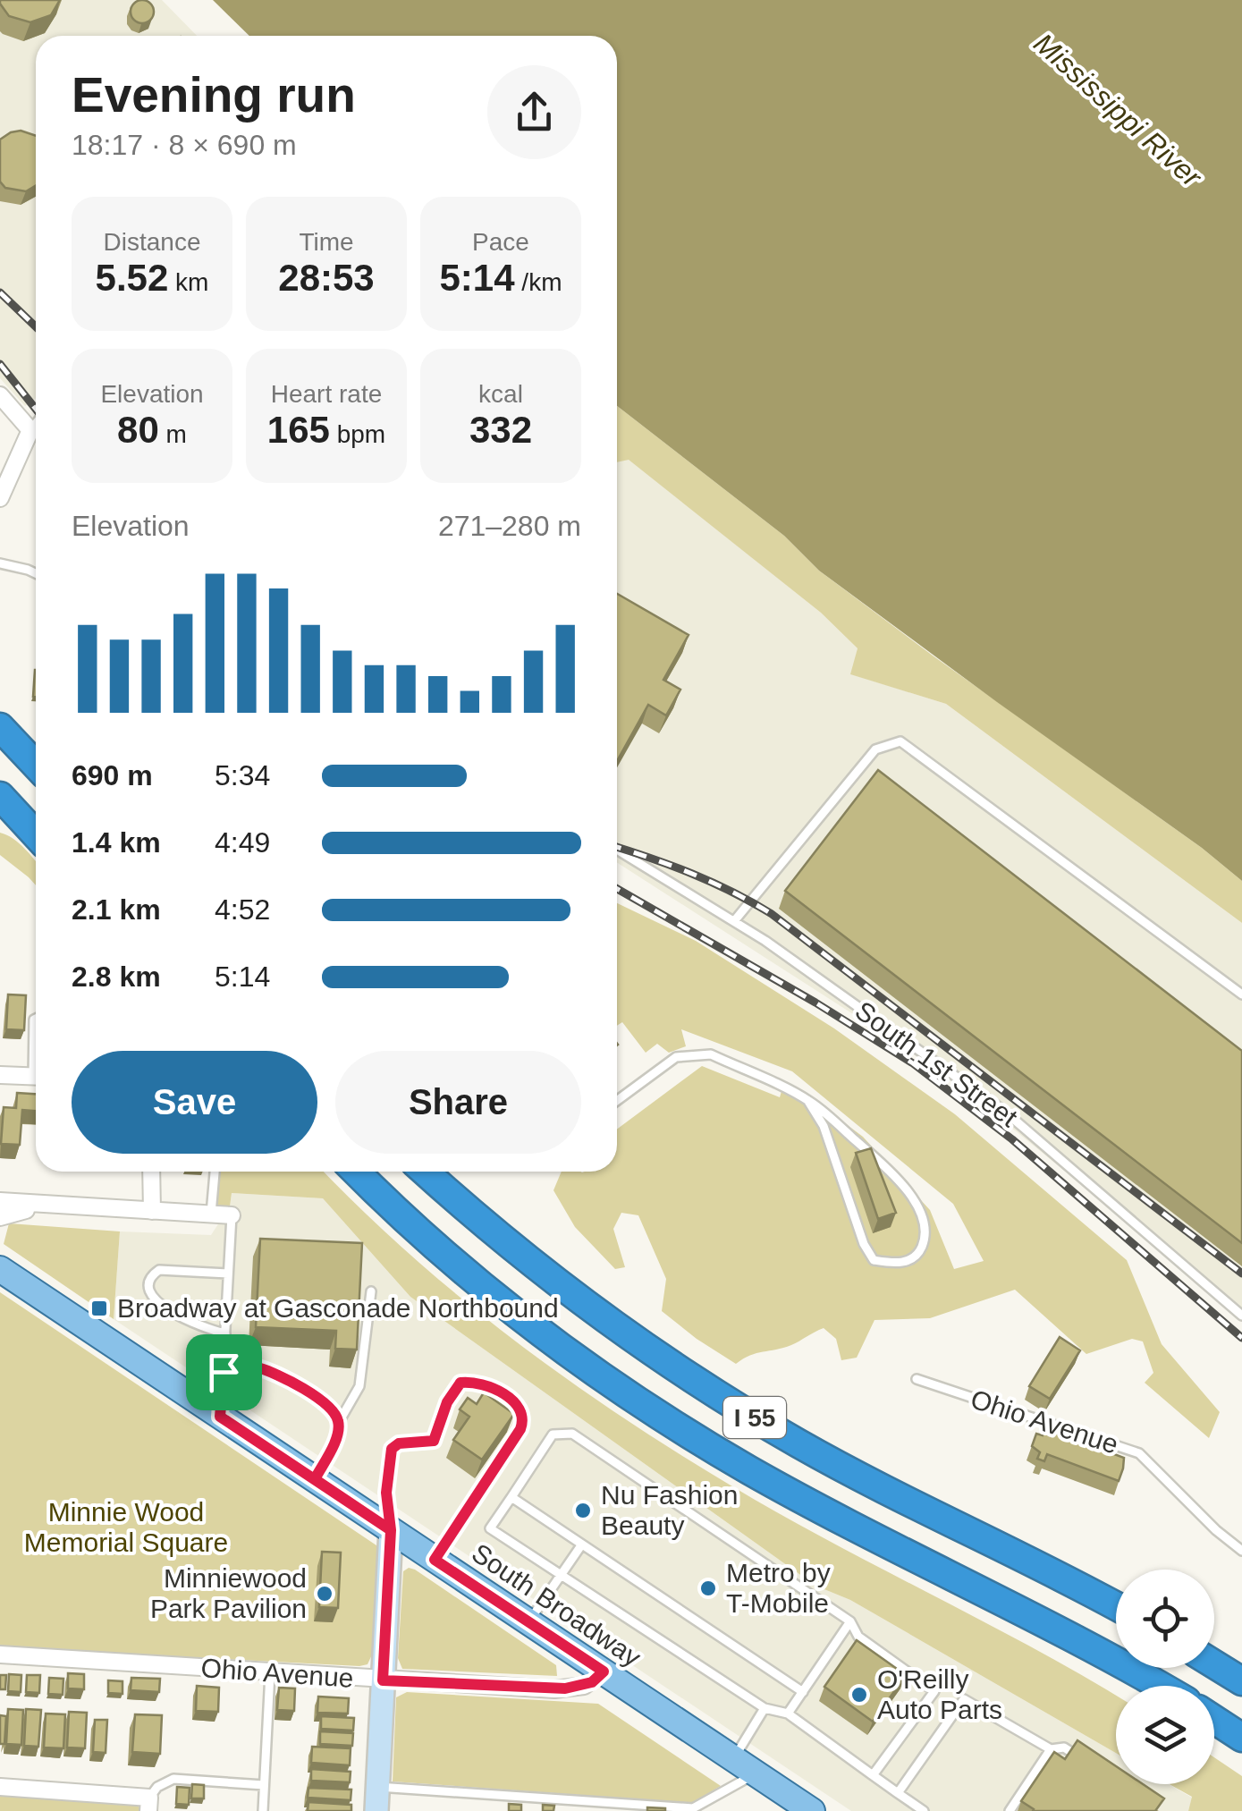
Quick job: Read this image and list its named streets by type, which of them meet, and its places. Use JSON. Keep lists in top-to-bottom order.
{
  "streets": {
    "highway": ["I 55"],
    "main road": ["South Broadway"],
    "street": ["Ohio Avenue"],
    "lane": ["South 1st Street"]
  },
  "crossings": [
    ["Ohio Avenue", "South Broadway"]
  ],
  "water": ["Mississippi River"],
  "parks": ["Minnie Wood Memorial Square"],
  "places": {
    "transit": ["Broadway at Gasconade Northbound"],
    "other": [
      "Nu Fashion Beauty",
      "Metro by T-Mobile",
      "Minniewood Park Pavilion",
      "O'Reilly Auto Parts"
    ]
  },
  "page": {
    "heading": ["Evening run", "18:17 · 8 × 690 m"],
    "stats": [
      ["Distance", "5.52 km"],
      ["Time", "28:53"],
      ["Pace", "5:14 /km"],
      ["Elevation", "80 m"],
      ["Heart rate", "165 bpm"],
      ["kcal", "332"]
    ],
    "chart": ["Elevation", "271–280 m"],
    "list": [
      {
        "name": "690 m",
        "note": "5:34"
      },
      {
        "name": "1.4 km",
        "note": "4:49"
      },
      {
        "name": "2.1 km",
        "note": "4:52"
      },
      {
        "name": "2.8 km",
        "note": "5:14"
      }
    ],
    "buttons": ["Save", "Share"]
  }
}
